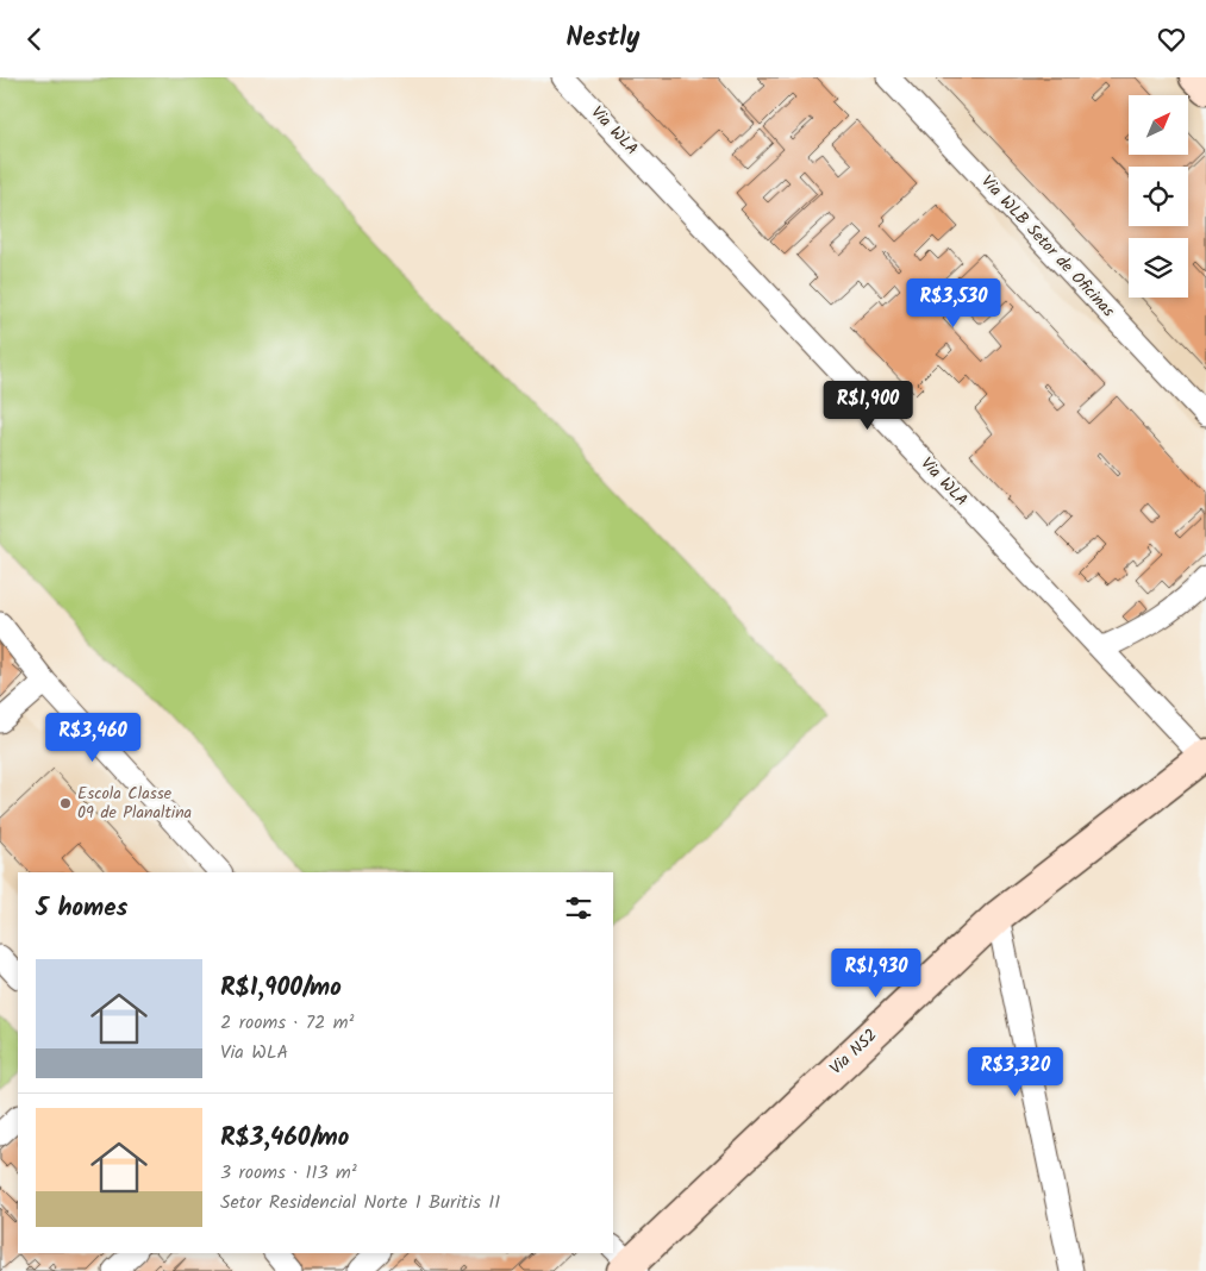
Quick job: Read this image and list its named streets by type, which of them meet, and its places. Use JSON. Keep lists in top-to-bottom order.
{
  "streets": {
    "street": ["Via WLA", "Via WLB Setor de Oficinas", "Via NS2"]
  },
  "crossings": [
    ["Via WLA", "Via NS2"]
  ],
  "places": ["Escola Classe 09 de Planaltina"],
  "north": "top right",
  "page": {
    "header": "Nestly",
    "price": [
      "R$3,530",
      "R$1,900",
      "R$3,460",
      "R$1,930",
      "R$3,320"
    ],
    "heading": "5 homes",
    "list": [
      {
        "name": "R$1,900/mo",
        "note": "2 rooms · 72 m² · Via WLA"
      },
      {
        "name": "R$3,460/mo",
        "note": "3 rooms · 113 m² · Setor Residencial Norte 1 Buritis II"
      }
    ]
  }
}
